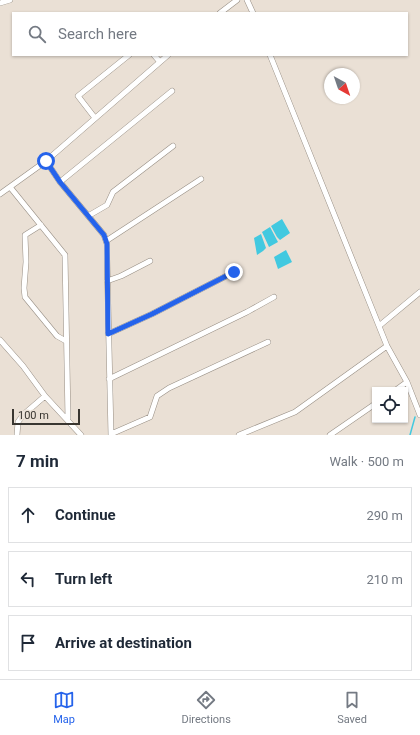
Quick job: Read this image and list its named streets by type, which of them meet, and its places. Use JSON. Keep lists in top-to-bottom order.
{
  "scale_bar": "100 m",
  "north": "bottom right",
  "page": {
    "search": "Search here",
    "scale": "100 m",
    "heading": ["7 min", "Walk · 500 m"],
    "list": [
      ["Continue", "290 m"],
      ["Turn left", "210 m"],
      "Arrive at destination"
    ],
    "nav": ["Map", "Directions", "Saved"]
  }
}
